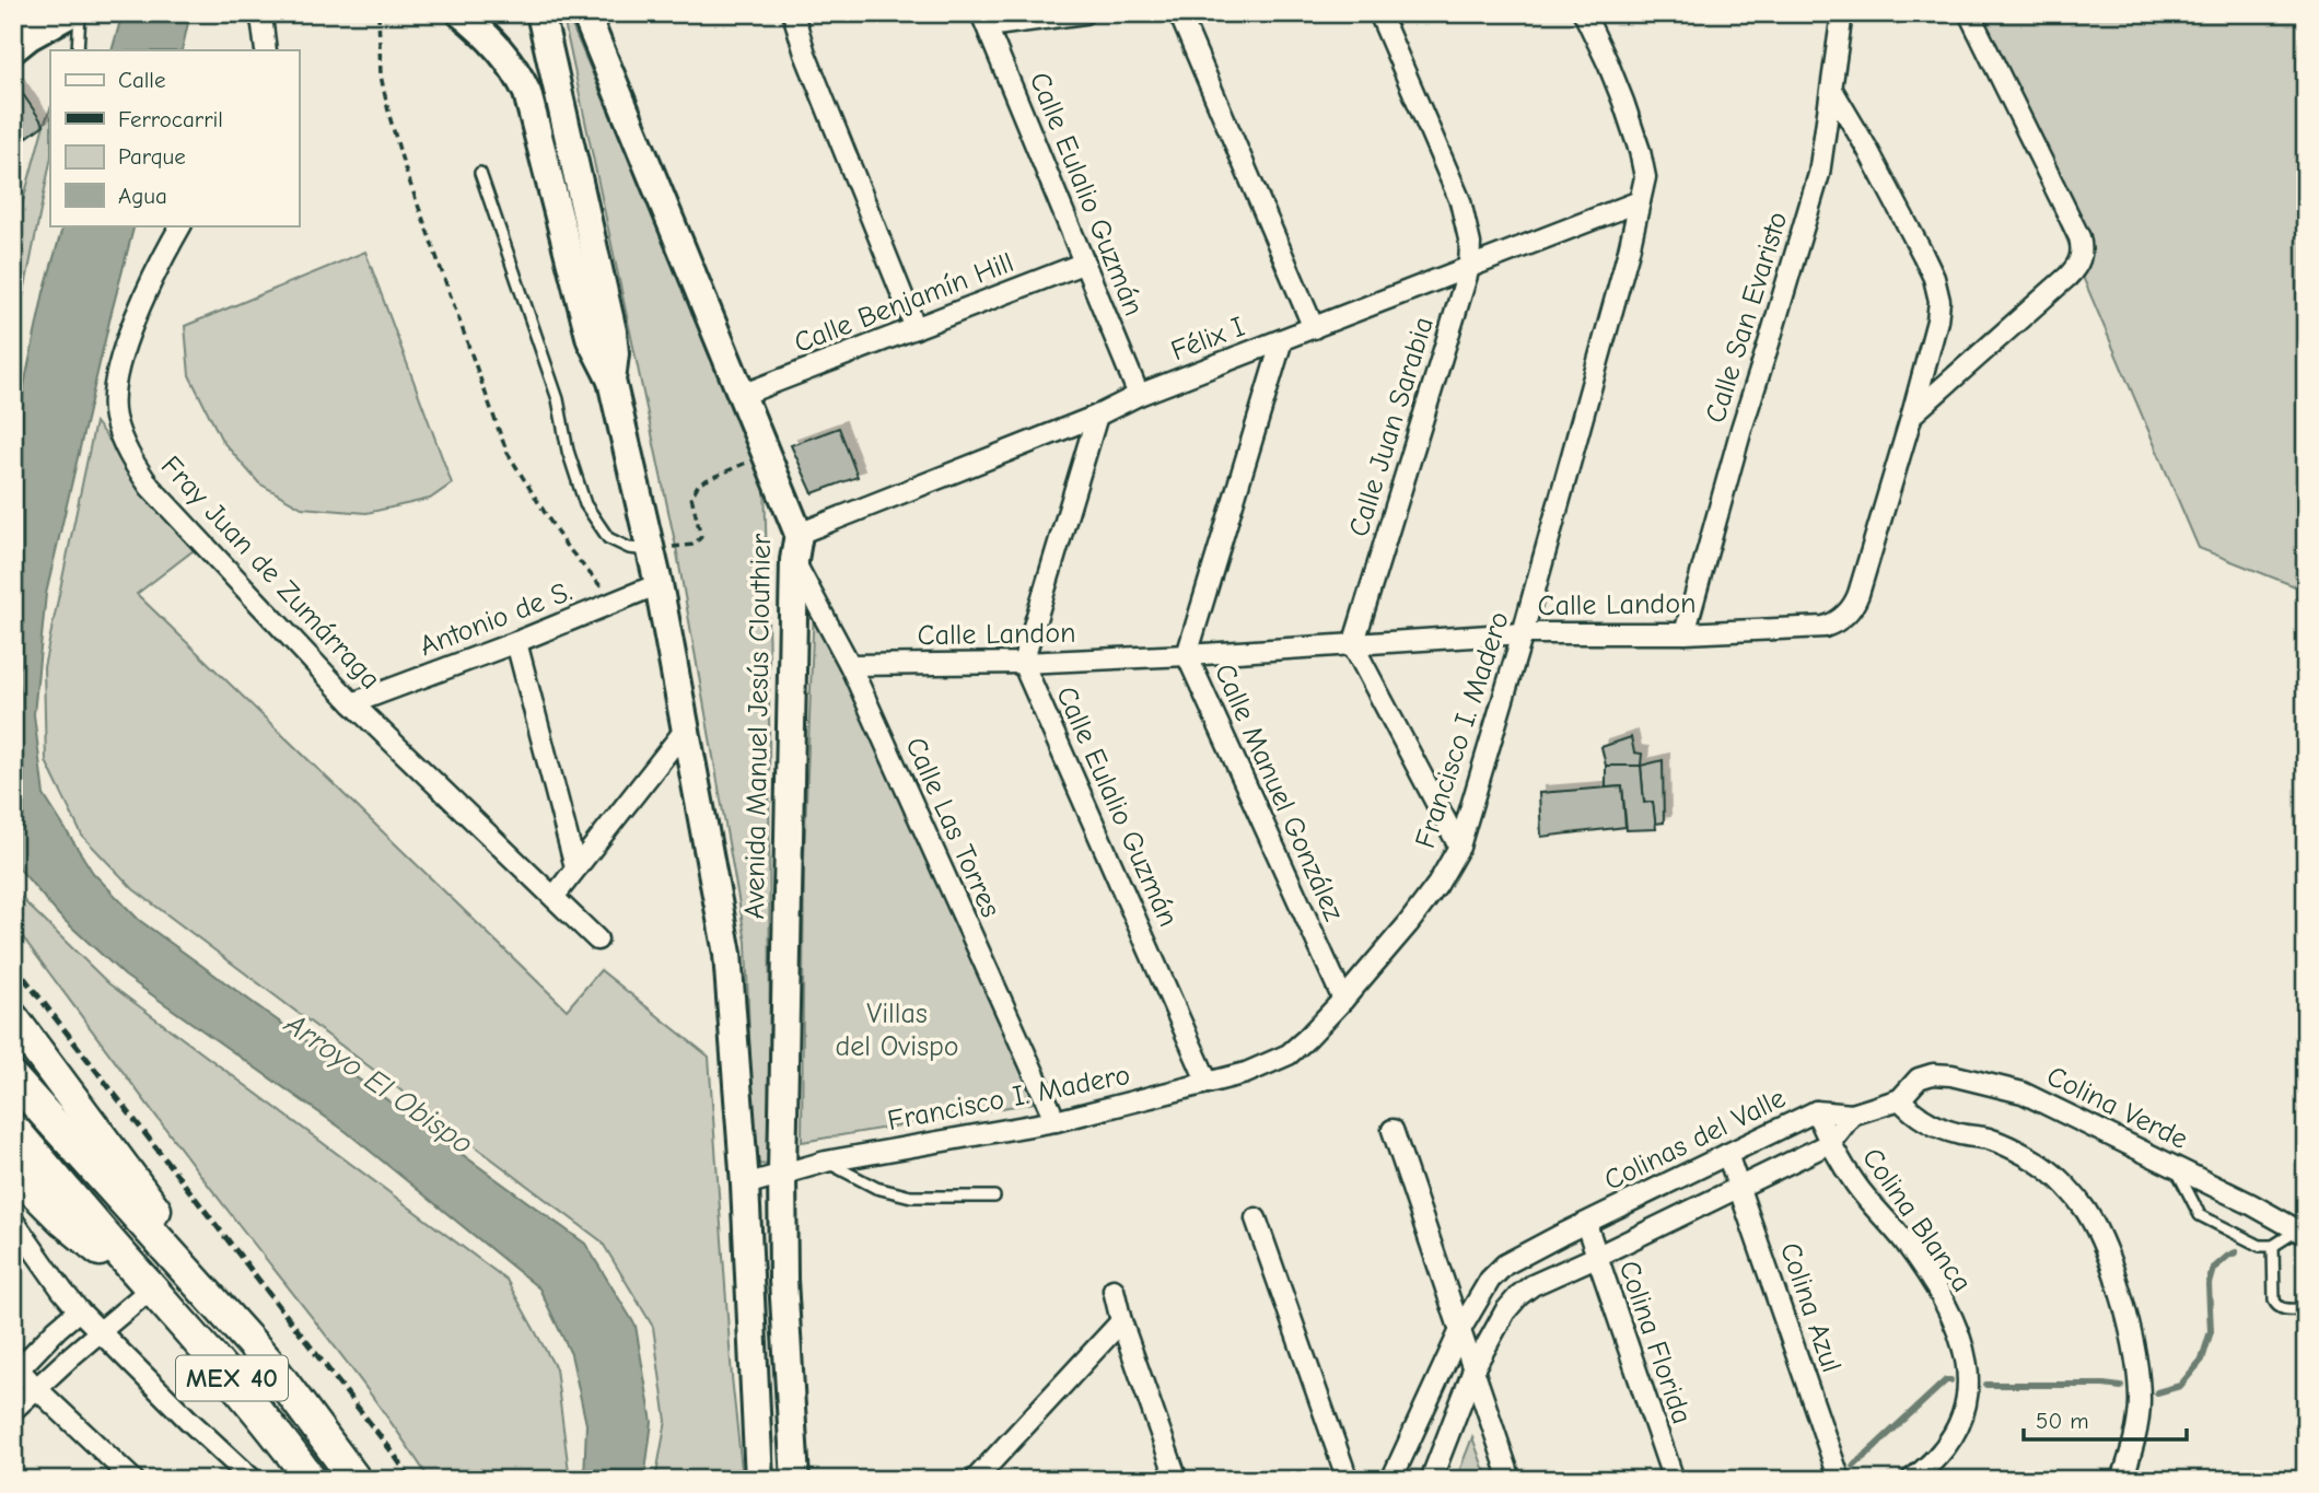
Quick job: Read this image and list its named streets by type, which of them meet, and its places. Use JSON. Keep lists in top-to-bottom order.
{
  "streets": {
    "main road": ["MEX 40"],
    "street": [
      "Calle Eulalio Guzmán",
      "Calle Benjamín Hill",
      "Calle San Evaristo",
      "Félix I",
      "Calle Juan Sarabia",
      "Fray Juan de Zumárraga",
      "Calle Landon",
      "Antonio de S.",
      "Avenida Manuel Jesús Clouthier",
      "Francisco I. Madero",
      "Calle Manuel González",
      "Calle Las Torres",
      "Colina Verde",
      "Colinas del Valle",
      "Colina Blanca",
      "Colina Azul",
      "Colina Florida"
    ]
  },
  "crossings": [
    ["Calle Eulalio Guzmán", "Calle Benjamín Hill"],
    ["Calle Eulalio Guzmán", "Félix I"],
    ["Calle Eulalio Guzmán", "Calle Landon"],
    ["Calle Eulalio Guzmán", "Francisco I. Madero"],
    ["Calle Benjamín Hill", "Avenida Manuel Jesús Clouthier"],
    ["Calle San Evaristo", "Calle Landon"],
    ["Félix I", "Calle Juan Sarabia"],
    ["Félix I", "Avenida Manuel Jesús Clouthier"],
    ["Félix I", "Francisco I. Madero"],
    ["Félix I", "Calle Manuel González"],
    ["Félix I", "Calle Las Torres"],
    ["Calle Juan Sarabia", "Calle Landon"],
    ["Fray Juan de Zumárraga", "Antonio de S."],
    ["Calle Landon", "Francisco I. Madero"],
    ["Calle Landon", "Calle Manuel González"],
    ["Calle Landon", "Calle Las Torres"],
    ["Antonio de S.", "Avenida Manuel Jesús Clouthier"],
    ["Avenida Manuel Jesús Clouthier", "Francisco I. Madero"],
    ["Avenida Manuel Jesús Clouthier", "Calle Las Torres"],
    ["Francisco I. Madero", "Calle Manuel González"],
    ["Francisco I. Madero", "Calle Las Torres"],
    ["Colinas del Valle", "Colina Blanca"],
    ["Colinas del Valle", "Colina Azul"],
    ["Colinas del Valle", "Colina Florida"]
  ],
  "water": ["Arroyo El Obispo"],
  "parks": ["Villas del Ovispo"],
  "legend": [
    "Calle",
    "Ferrocarril",
    "Parque",
    "Agua"
  ],
  "scale_bar": "50 m"
}
